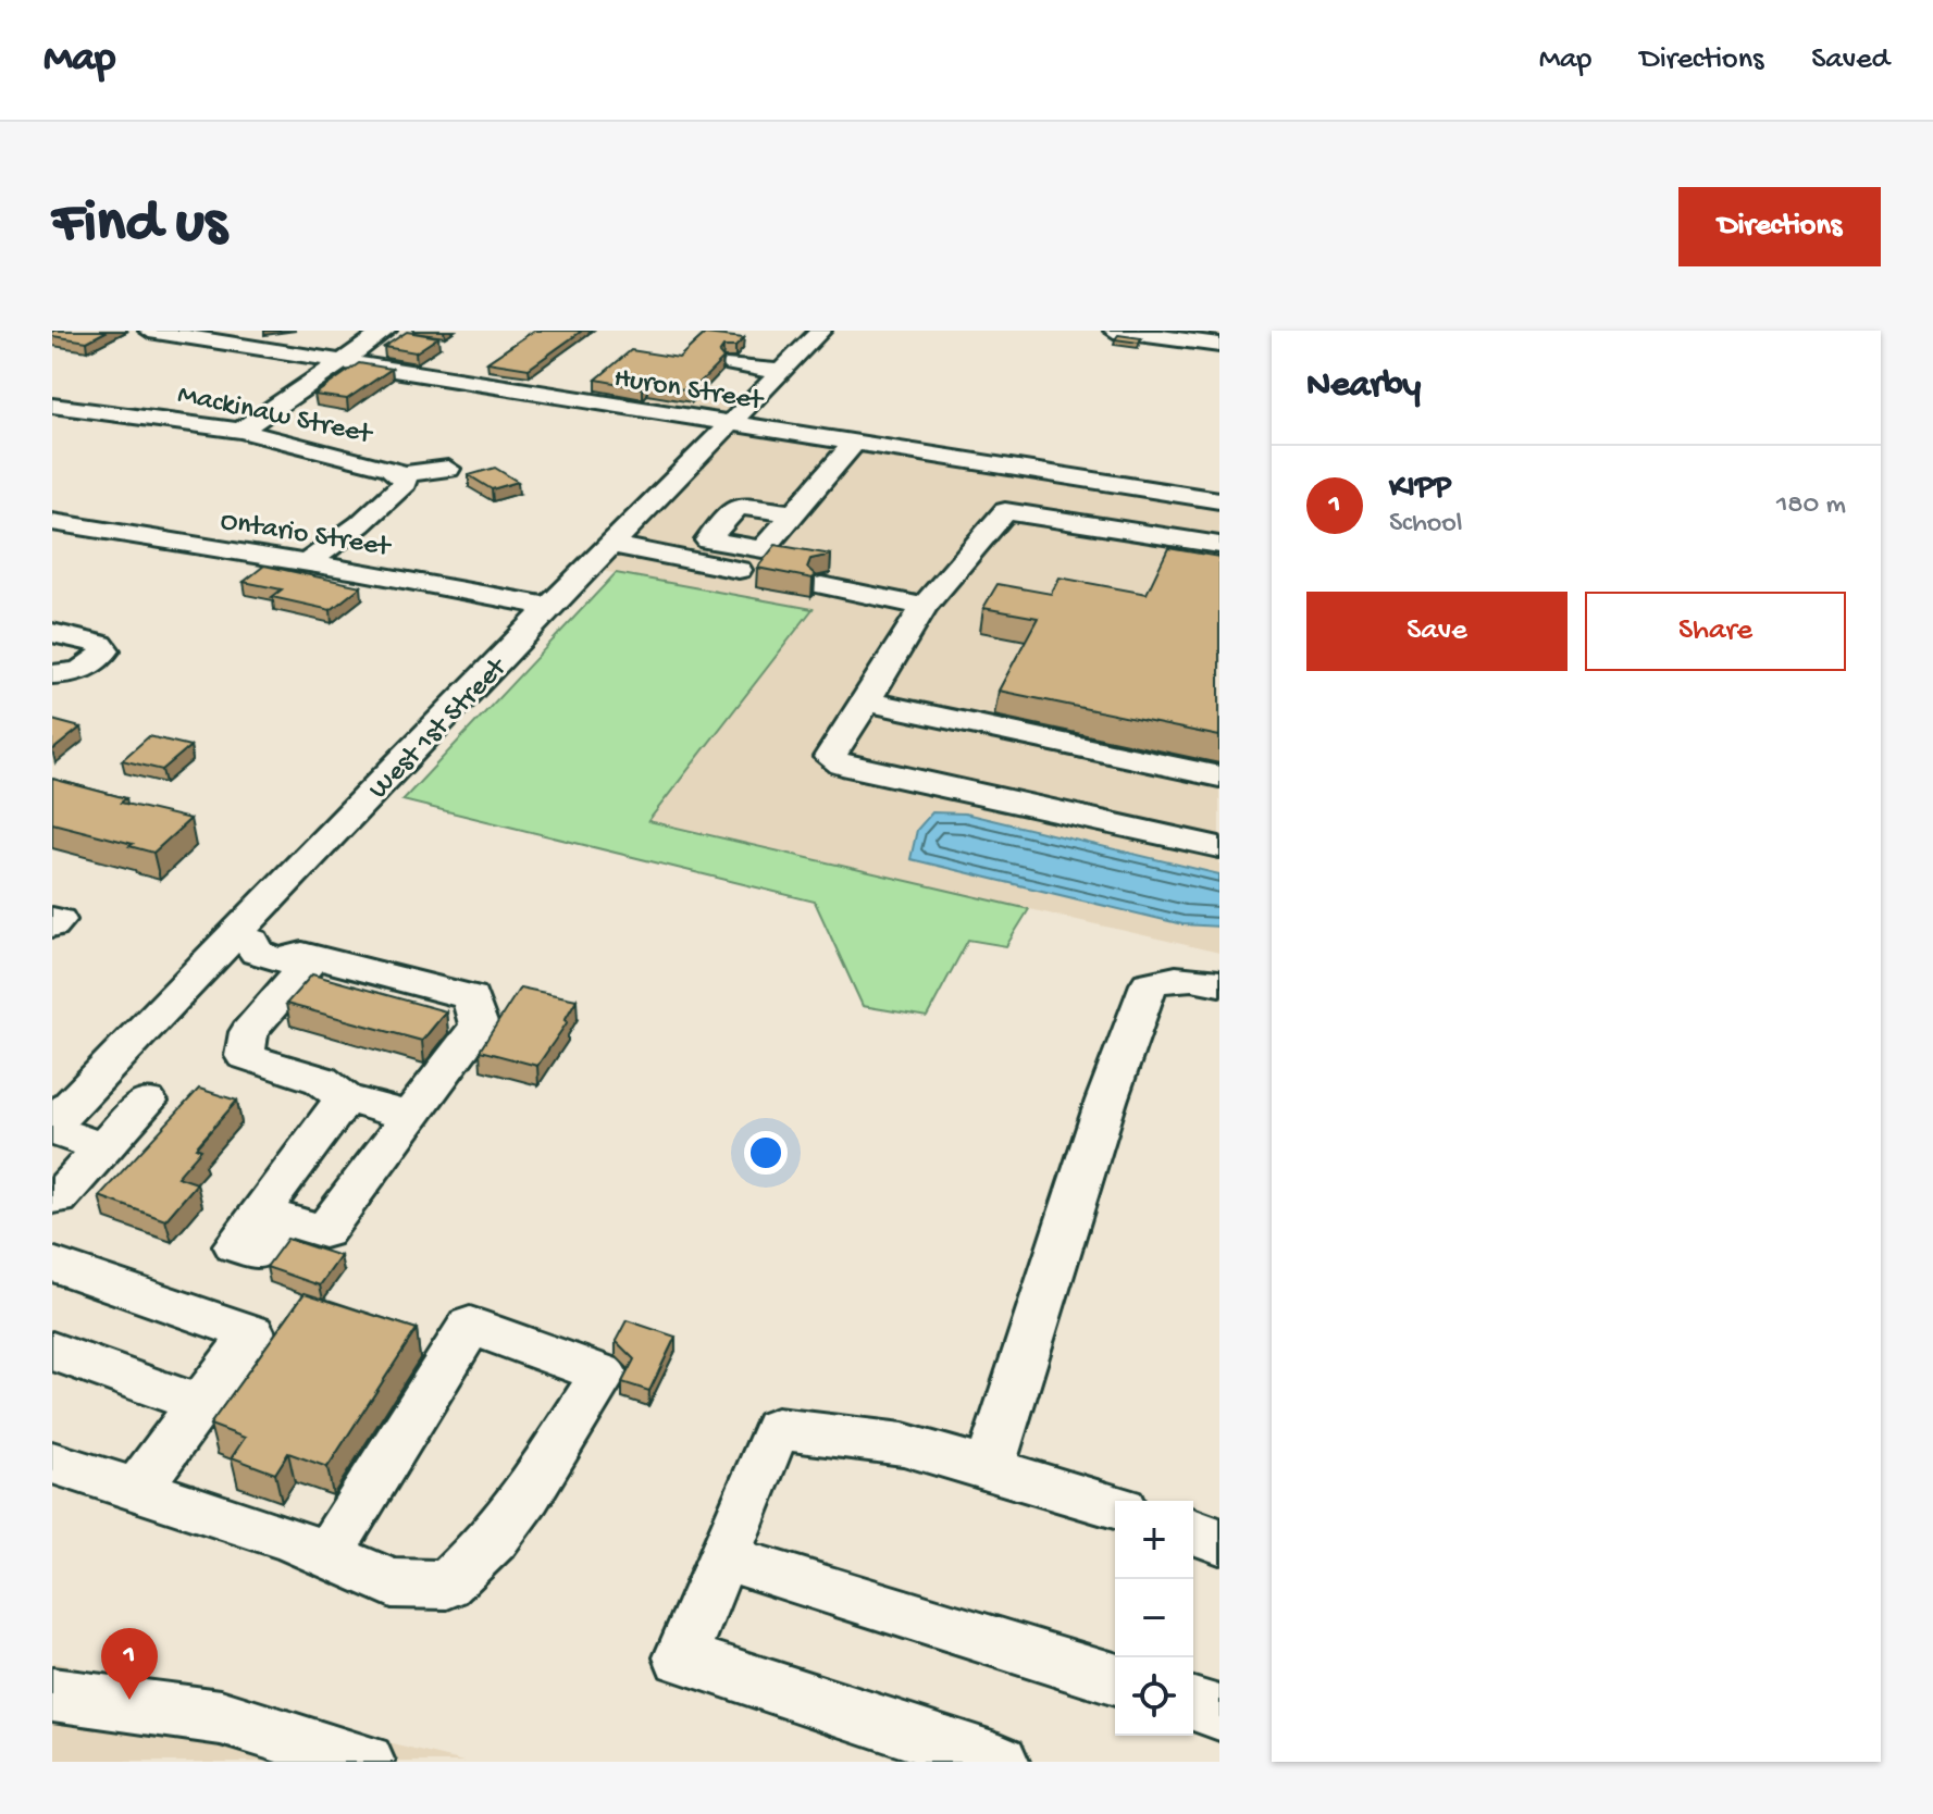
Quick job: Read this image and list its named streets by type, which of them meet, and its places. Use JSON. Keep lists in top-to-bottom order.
{
  "streets": {
    "street": [
      "Huron Street",
      "Mackinaw Street",
      "Ontario Street",
      "West 1st Street"
    ]
  },
  "crossings": [
    ["Huron Street", "West 1st Street"],
    ["Mackinaw Street", "Ontario Street"],
    ["Ontario Street", "West 1st Street"]
  ],
  "page": {
    "header": "Map",
    "nav": ["Map", "Directions", "Saved"],
    "buttons": [
      "Directions",
      ["Save", "Share"]
    ],
    "title": "Find us",
    "heading": "Nearby",
    "list": [
      {
        "mark": "1",
        "name": "KIPP",
        "note": "School",
        "value": "180 m"
      }
    ],
    "map_buttons": ["+", "−"],
    "pins": "1"
  }
}
